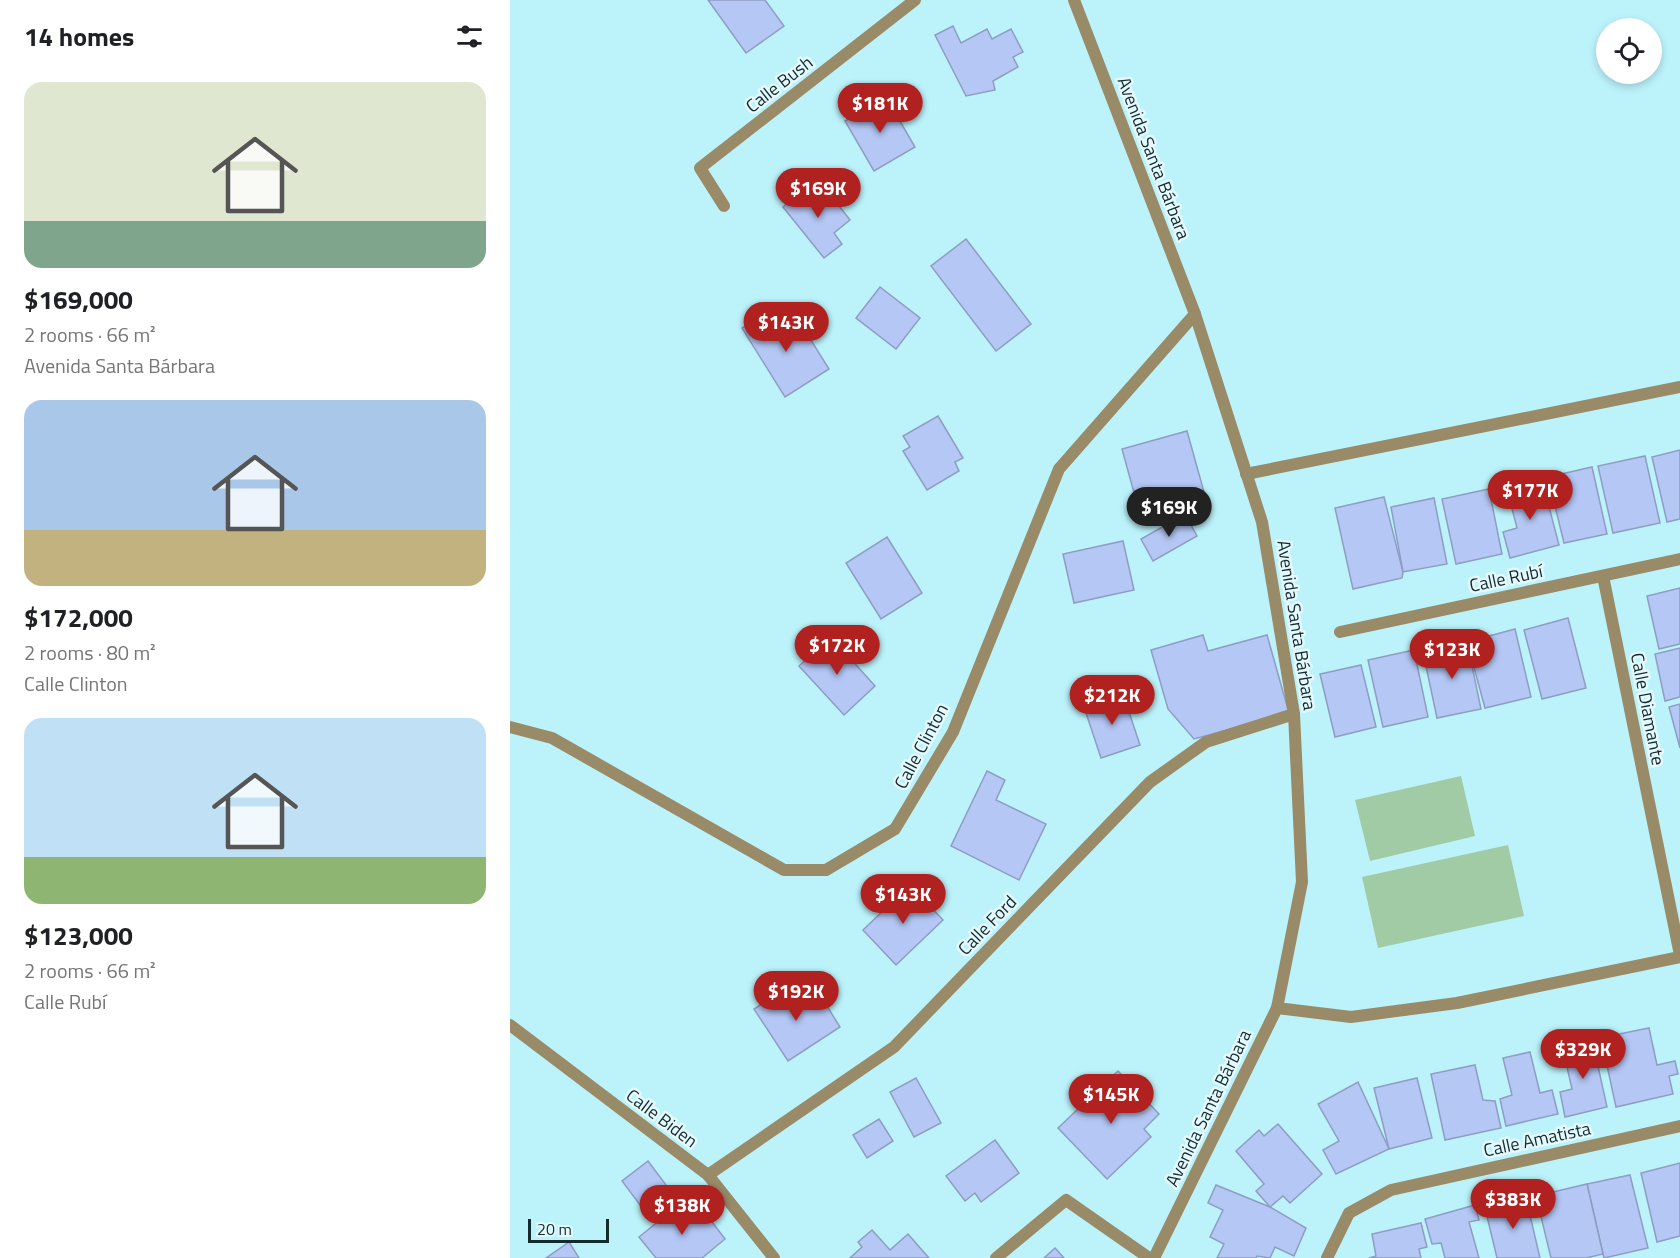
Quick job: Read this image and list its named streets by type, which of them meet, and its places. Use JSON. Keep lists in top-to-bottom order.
{
  "streets": {
    "street": [
      "Calle Bush",
      "Avenida Santa Bárbara",
      "Calle Rubí",
      "Calle Diamante",
      "Calle Clinton",
      "Calle Ford",
      "Calle Biden",
      "Calle Amatista"
    ]
  },
  "crossings": [
    ["Avenida Santa Bárbara", "Calle Clinton"],
    ["Avenida Santa Bárbara", "Calle Ford"],
    ["Calle Rubí", "Calle Diamante"],
    ["Calle Ford", "Calle Biden"]
  ],
  "scale_bar": "20 m",
  "page": {
    "heading": "14 homes",
    "list": [
      {
        "name": "$169,000",
        "note": "2 rooms · 66 m² · Avenida Santa Bárbara"
      },
      {
        "name": "$172,000",
        "note": "2 rooms · 80 m² · Calle Clinton"
      },
      {
        "name": "$123,000",
        "note": "2 rooms · 66 m² · Calle Rubí"
      }
    ],
    "price": [
      "$181K",
      "$169K",
      "$143K",
      "$177K",
      "$169K",
      "$172K",
      "$123K",
      "$212K",
      "$143K",
      "$192K",
      "$329K",
      "$145K",
      "$383K",
      "$138K"
    ],
    "scale": "20 m"
  }
}
